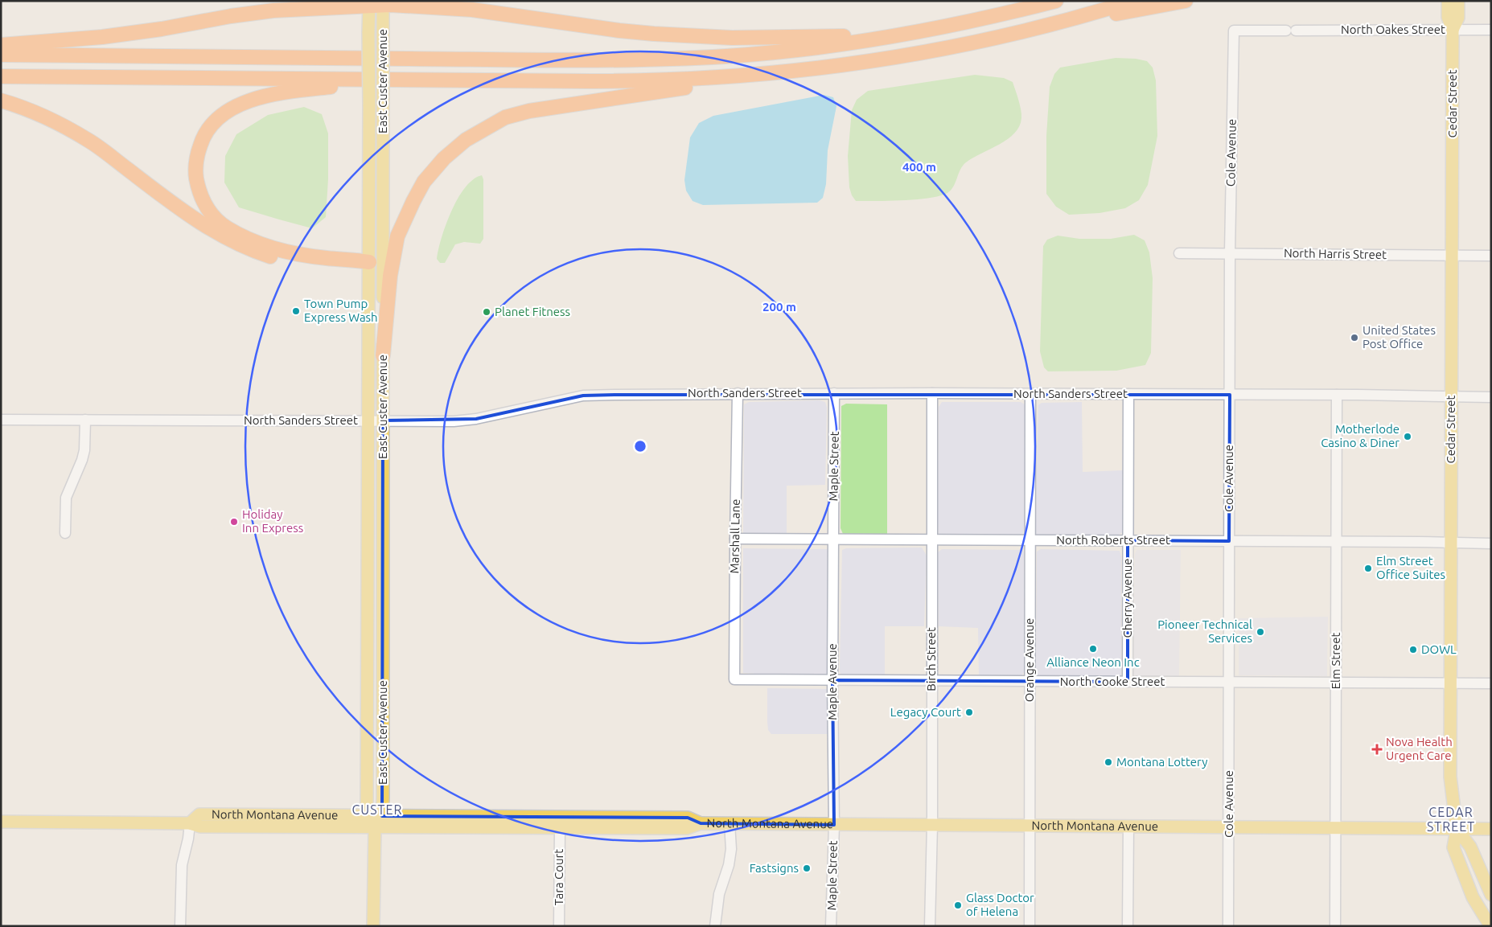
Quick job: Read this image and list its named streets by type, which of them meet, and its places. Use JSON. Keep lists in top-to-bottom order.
{
  "streets": {
    "main road": ["East Custer Avenue", "Cedar Street", "North Montana Avenue"],
    "street": [
      "North Oakes Street",
      "Cole Avenue",
      "North Harris Street",
      "North Sanders Street",
      "Maple Street",
      "Marshall Lane",
      "North Roberts Street",
      "Cherry Avenue",
      "Birch Street",
      "Orange Avenue",
      "Elm Street",
      "Maple Avenue",
      "North Cooke Street",
      "Tara Court"
    ]
  },
  "crossings": [
    ["North Oakes Street", "Cedar Street"],
    ["North Oakes Street", "Cole Avenue"],
    ["East Custer Avenue", "North Sanders Street"],
    ["East Custer Avenue", "North Montana Avenue"],
    ["Cedar Street", "North Harris Street"],
    ["Cedar Street", "North Sanders Street"],
    ["Cedar Street", "North Roberts Street"],
    ["Cedar Street", "North Cooke Street"],
    ["Cedar Street", "North Montana Avenue"],
    ["Cole Avenue", "North Harris Street"],
    ["Cole Avenue", "North Sanders Street"],
    ["Cole Avenue", "North Roberts Street"],
    ["Cole Avenue", "North Cooke Street"],
    ["Cole Avenue", "North Montana Avenue"],
    ["North Sanders Street", "Maple Street"],
    ["North Sanders Street", "Marshall Lane"],
    ["North Sanders Street", "Cherry Avenue"],
    ["North Sanders Street", "Birch Street"],
    ["North Sanders Street", "Orange Avenue"],
    ["North Sanders Street", "Elm Street"],
    ["Maple Street", "North Roberts Street"],
    ["Maple Street", "Maple Avenue"],
    ["Maple Street", "North Montana Avenue"],
    ["Marshall Lane", "North Roberts Street"],
    ["Marshall Lane", "North Cooke Street"],
    ["North Roberts Street", "Cherry Avenue"],
    ["North Roberts Street", "Birch Street"],
    ["North Roberts Street", "Orange Avenue"],
    ["North Roberts Street", "Elm Street"],
    ["North Roberts Street", "Maple Avenue"],
    ["Cherry Avenue", "North Cooke Street"],
    ["Birch Street", "North Cooke Street"],
    ["Birch Street", "North Montana Avenue"],
    ["Orange Avenue", "North Cooke Street"],
    ["Orange Avenue", "North Montana Avenue"],
    ["Elm Street", "North Cooke Street"],
    ["Elm Street", "North Montana Avenue"],
    ["Maple Avenue", "North Cooke Street"],
    ["Maple Avenue", "North Montana Avenue"],
    ["North Montana Avenue", "Tara Court"]
  ],
  "districts": ["CUSTER", "CEDAR STREET"],
  "places": {
    "other": [
      "Town Pump Express Wash",
      "Planet Fitness",
      "United States Post Office",
      "Motherlode Casino & Diner",
      "Holiday Inn Express",
      "Elm Street Office Suites",
      "Pioneer Technical Services",
      "Alliance Neon Inc",
      "DOWL",
      "Legacy Court",
      "Montana Lottery",
      "Fastsigns",
      "Glass Doctor of Helena"
    ],
    "health": ["Nova Health Urgent Care"]
  },
  "rings": ["400 m", "200 m"]
}
